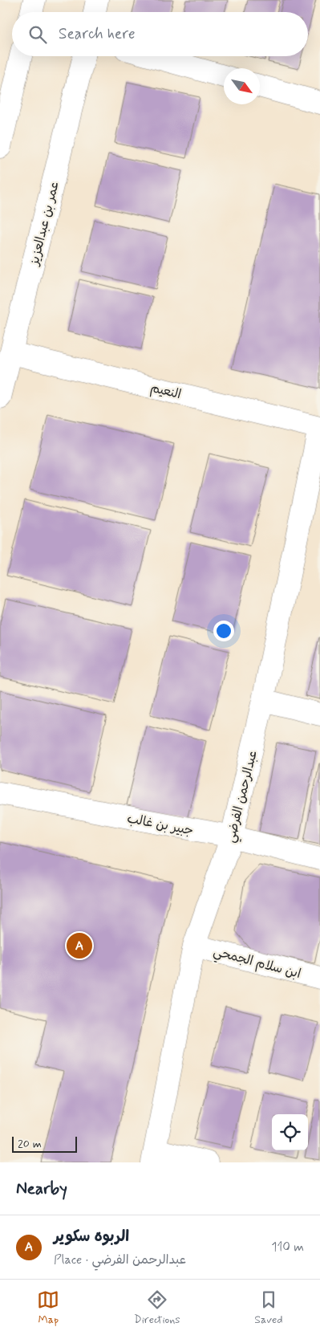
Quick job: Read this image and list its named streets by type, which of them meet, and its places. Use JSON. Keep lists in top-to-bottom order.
{
  "streets": {
    "street": [
      "عمر بن عبدالعزيز",
      "النعيم",
      "عبدالرحمن الفرضي",
      "جبير بن غالب",
      "ابن سلام الجمحي"
    ]
  },
  "crossings": [
    ["عمر بن عبدالعزيز", "النعيم"],
    ["النعيم", "عبدالرحمن الفرضي"],
    ["عبدالرحمن الفرضي", "جبير بن غالب"],
    ["عبدالرحمن الفرضي", "ابن سلام الجمحي"]
  ],
  "scale_bar": "20 m",
  "north": "bottom right",
  "page": {
    "search": "Search here",
    "pins": "A",
    "scale": "20 m",
    "heading": "Nearby",
    "list": [
      {
        "mark": "A",
        "name": "الربوه سكوير",
        "note": "Place · عبدالرحمن الفرضي",
        "value": "110 m"
      }
    ],
    "nav": ["Map", "Directions", "Saved"]
  }
}
